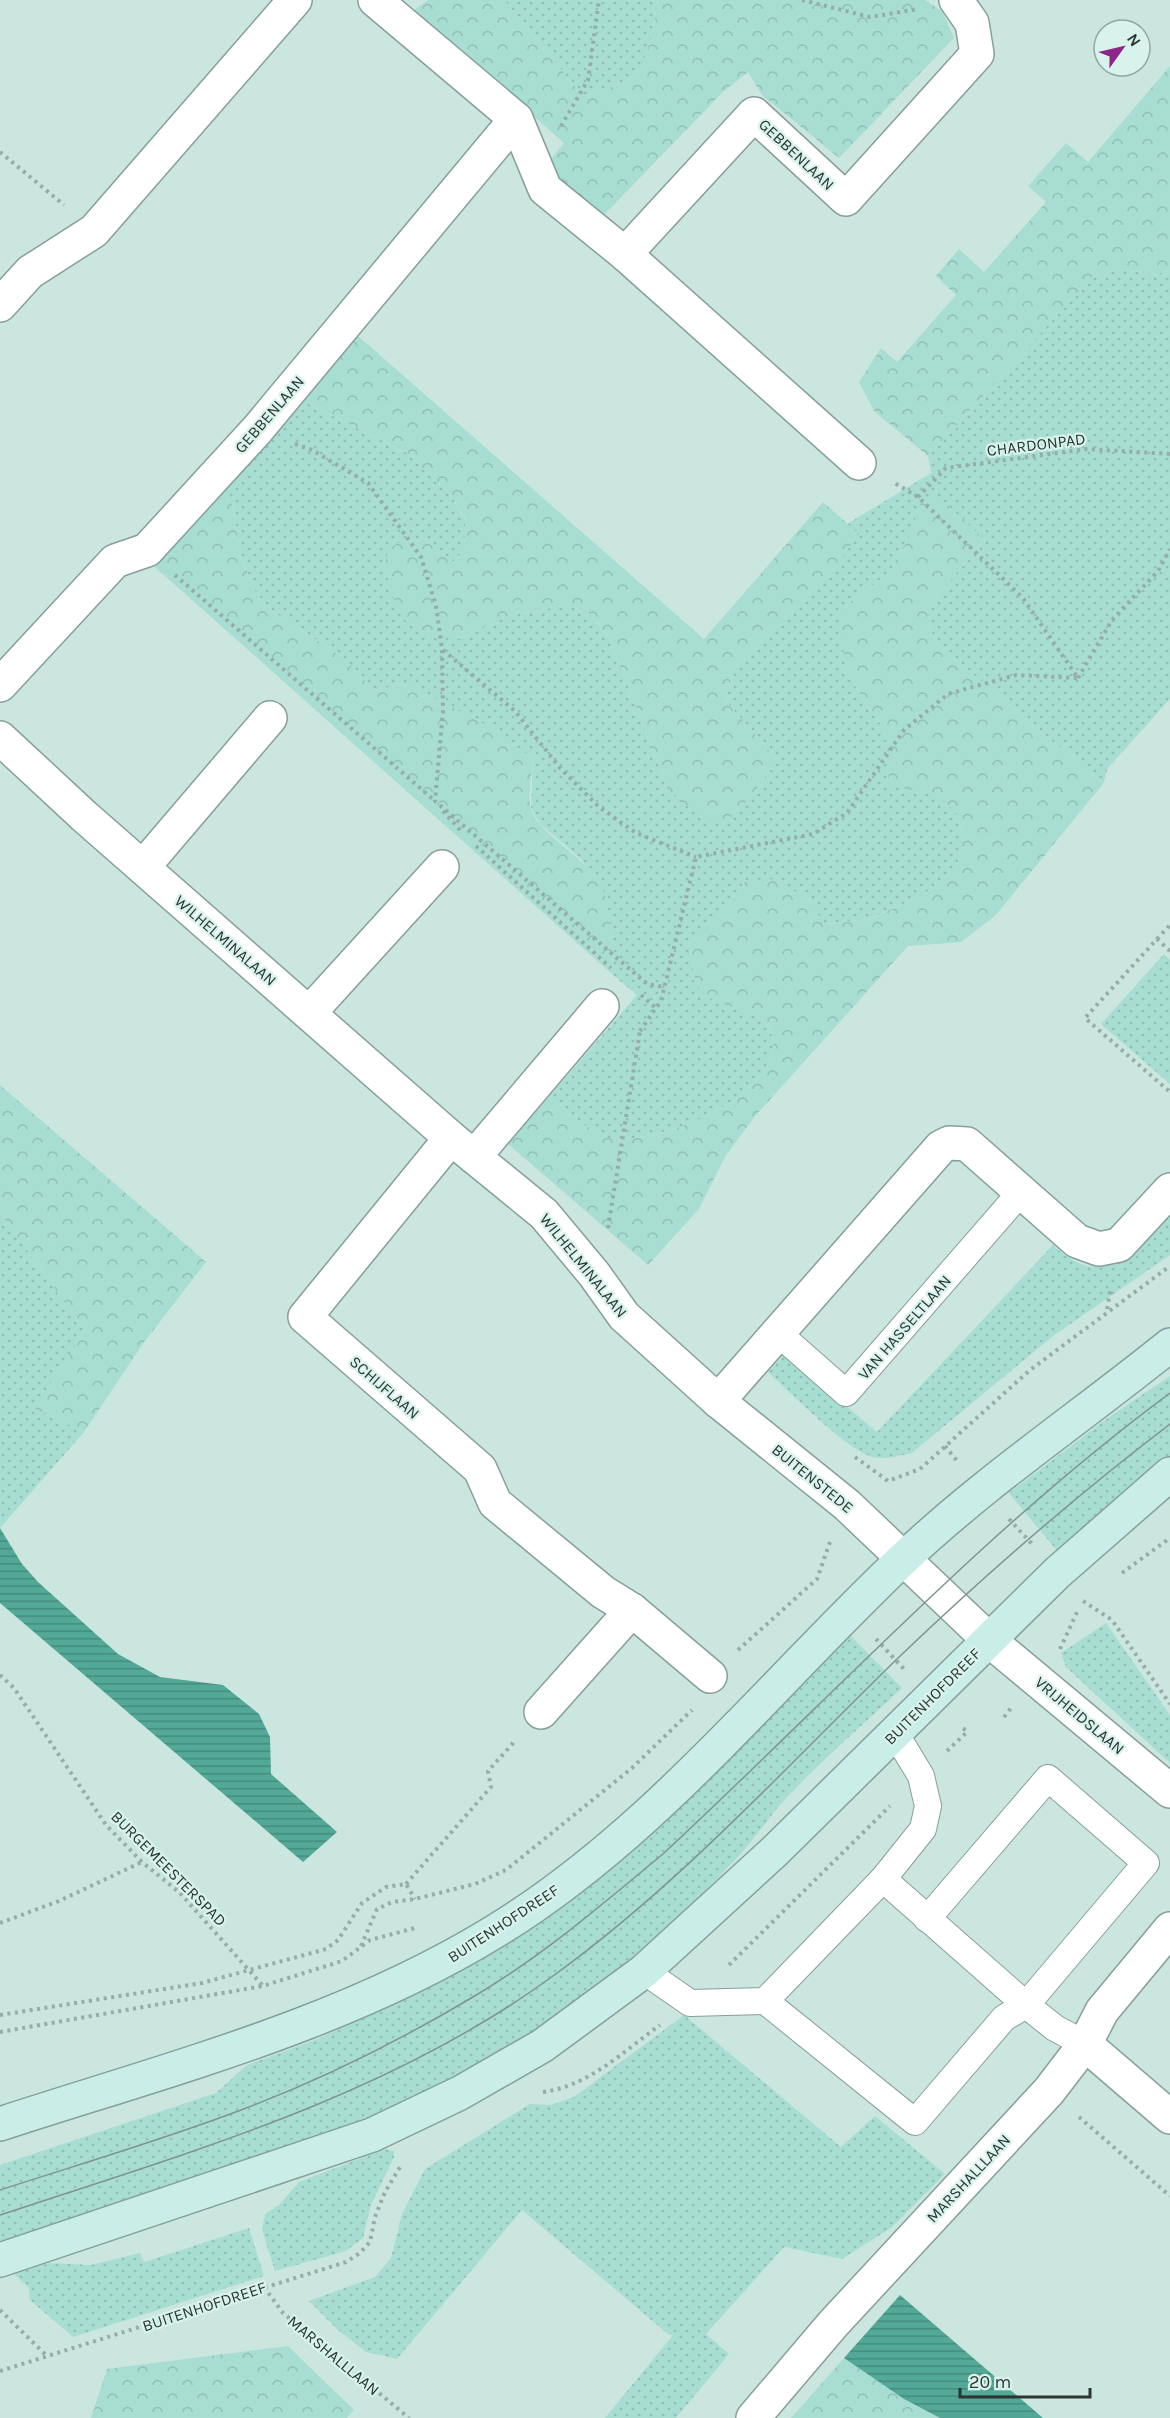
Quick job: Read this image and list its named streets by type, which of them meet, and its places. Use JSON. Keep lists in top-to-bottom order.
{
  "streets": {
    "street": [
      "GEBBENLAAN",
      "WILHELMINALAAN",
      "SCHIJFLAAN",
      "BUITENSTEDE",
      "BUITENHOFDREEF",
      "VRIJHEIDSLAAN",
      "MARSHALLLAAN"
    ],
    "lane": ["VAN HASSELTLAAN"],
    "path": ["CHARDONPAD", "BURGEMEESTERSPAD"]
  },
  "crossings": [
    ["WILHELMINALAAN", "SCHIJFLAAN"],
    ["WILHELMINALAAN", "BUITENSTEDE"],
    ["BUITENSTEDE", "BUITENHOFDREEF"],
    ["BUITENHOFDREEF", "VRIJHEIDSLAAN"],
    ["BUITENHOFDREEF", "MARSHALLLAAN"]
  ],
  "scale_bar": "20 m",
  "north": "top right"
}
